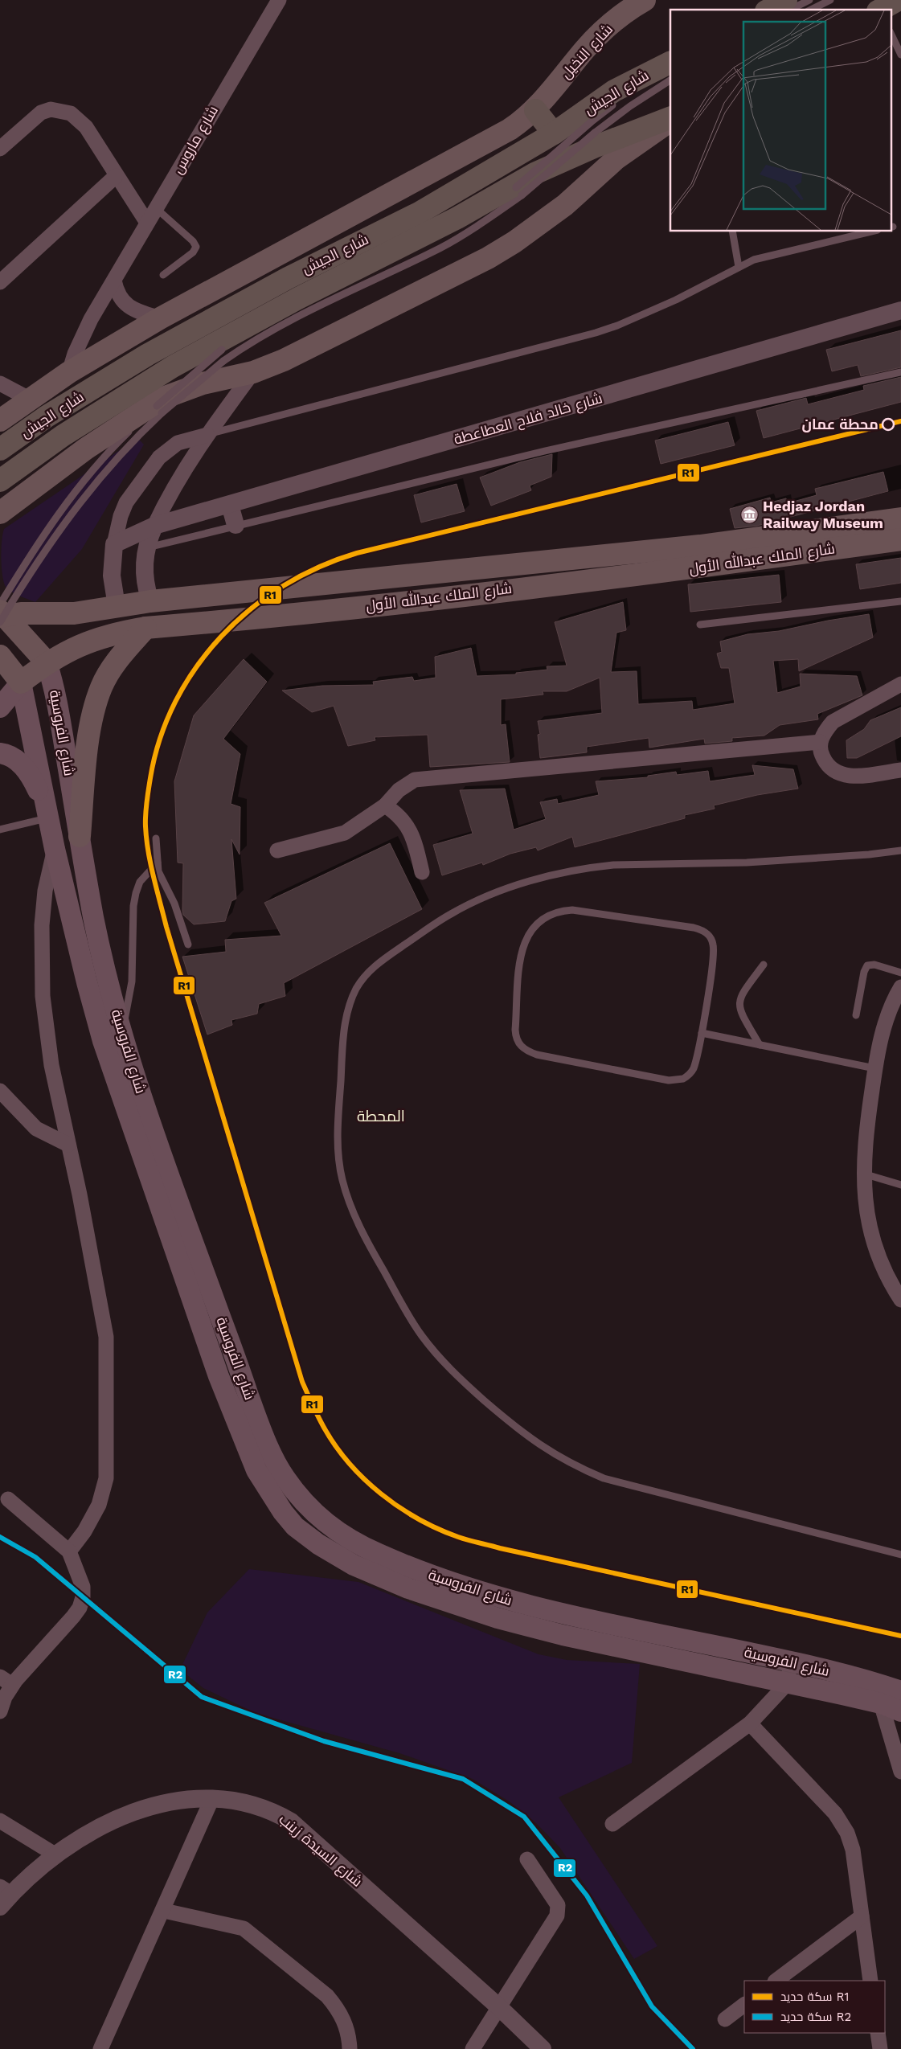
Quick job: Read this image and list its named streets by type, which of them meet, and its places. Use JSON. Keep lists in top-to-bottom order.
{
  "streets": {
    "highway": ["شارع الجيش"],
    "main road": ["شارع النخيل", "شارع الملك عبدالله الأول", "شارع الفروسية"],
    "street": ["شارع ماروس", "شارع خالد فلاح العطاعطة", "شارع السيدة زينب"]
  },
  "crossings": [
    ["شارع النخيل", "شارع ماروس"],
    ["شارع الملك عبدالله الأول", "شارع الفروسية"]
  ],
  "districts": ["المحطة"],
  "places": {
    "other": ["محطة عمان"],
    "museum": ["Hedjaz Jordan Railway Museum"]
  },
  "lines": ["rail line R1", "rail line R2"],
  "legend": ["سكة حديد R1", "سكة حديد R2"]
}
